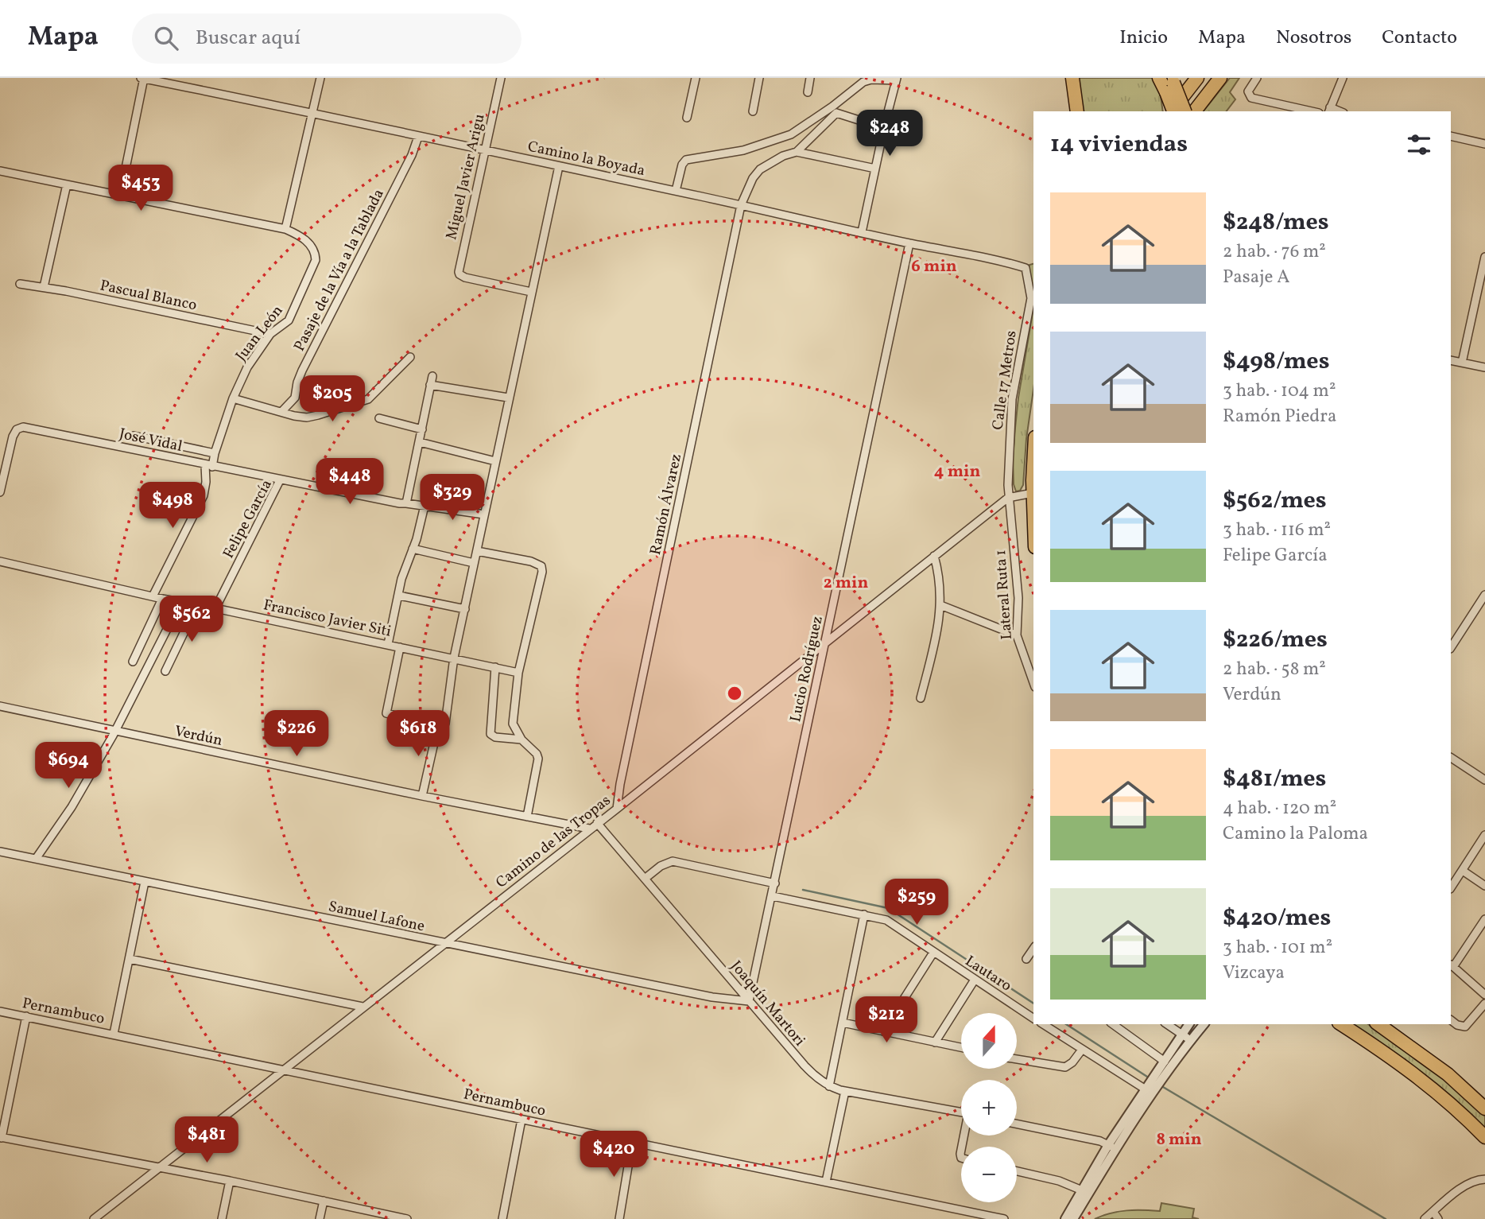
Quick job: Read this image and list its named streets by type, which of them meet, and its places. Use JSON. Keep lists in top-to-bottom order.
{
  "streets": {
    "street": [
      "Camino la Boyada",
      "Miguel Javier Arigu",
      "Pasaje de la Vía a la Tablada",
      "Pascual Blanco",
      "Juan León",
      "Calle 17 Metros",
      "José Vidal",
      "Ramón Álvarez",
      "Felipe García",
      "Lateral Ruta 1",
      "Francisco Javier Siti",
      "Lucio Rodríguez",
      "Verdún",
      "Camino de las Tropas",
      "Samuel Lafone",
      "Lautaro",
      "Joaquín Martori",
      "Pernambuco"
    ]
  },
  "crossings": [
    ["Camino la Boyada", "Miguel Javier Arigu"],
    ["Camino la Boyada", "Pasaje de la Vía a la Tablada"],
    ["Camino la Boyada", "Calle 17 Metros"],
    ["Camino la Boyada", "Ramón Álvarez"],
    ["Camino la Boyada", "Lucio Rodríguez"],
    ["Pascual Blanco", "Juan León"],
    ["Juan León", "José Vidal"],
    ["Juan León", "Francisco Javier Siti"],
    ["Calle 17 Metros", "Lateral Ruta 1"],
    ["Calle 17 Metros", "Camino de las Tropas"],
    ["José Vidal", "Felipe García"],
    ["Ramón Álvarez", "Camino de las Tropas"],
    ["Felipe García", "Francisco Javier Siti"],
    ["Lateral Ruta 1", "Camino de las Tropas"],
    ["Lucio Rodríguez", "Camino de las Tropas"],
    ["Lucio Rodríguez", "Samuel Lafone"],
    ["Lucio Rodríguez", "Lautaro"],
    ["Lucio Rodríguez", "Joaquín Martori"],
    ["Verdún", "Camino de las Tropas"],
    ["Camino de las Tropas", "Samuel Lafone"],
    ["Camino de las Tropas", "Joaquín Martori"],
    ["Camino de las Tropas", "Pernambuco"],
    ["Samuel Lafone", "Joaquín Martori"]
  ],
  "north": "top",
  "page": {
    "header": "Mapa",
    "search": "Buscar aquí",
    "nav": [
      "Inicio",
      "Mapa",
      "Nosotros",
      "Contacto"
    ],
    "price": [
      "$248",
      "$453",
      "$205",
      "$448",
      "$329",
      "$498",
      "$562",
      "$226",
      "$618",
      "$694",
      "$259",
      "$212",
      "$481",
      "$420"
    ],
    "heading": "14 viviendas",
    "list": [
      {
        "name": "$248/mes",
        "note": "2 hab. · 76 m² · Pasaje A"
      },
      {
        "name": "$498/mes",
        "note": "3 hab. · 104 m² · Ramón Piedra"
      },
      {
        "name": "$562/mes",
        "note": "3 hab. · 116 m² · Felipe García"
      },
      {
        "name": "$226/mes",
        "note": "2 hab. · 58 m² · Verdún"
      },
      {
        "name": "$481/mes",
        "note": "4 hab. · 120 m² · Camino la Paloma"
      },
      {
        "name": "$420/mes",
        "note": "3 hab. · 101 m² · Vizcaya"
      }
    ],
    "map_buttons": ["+", "−"]
  },
  "rings": [
    "6 min",
    "4 min",
    "2 min",
    "8 min"
  ]
}
